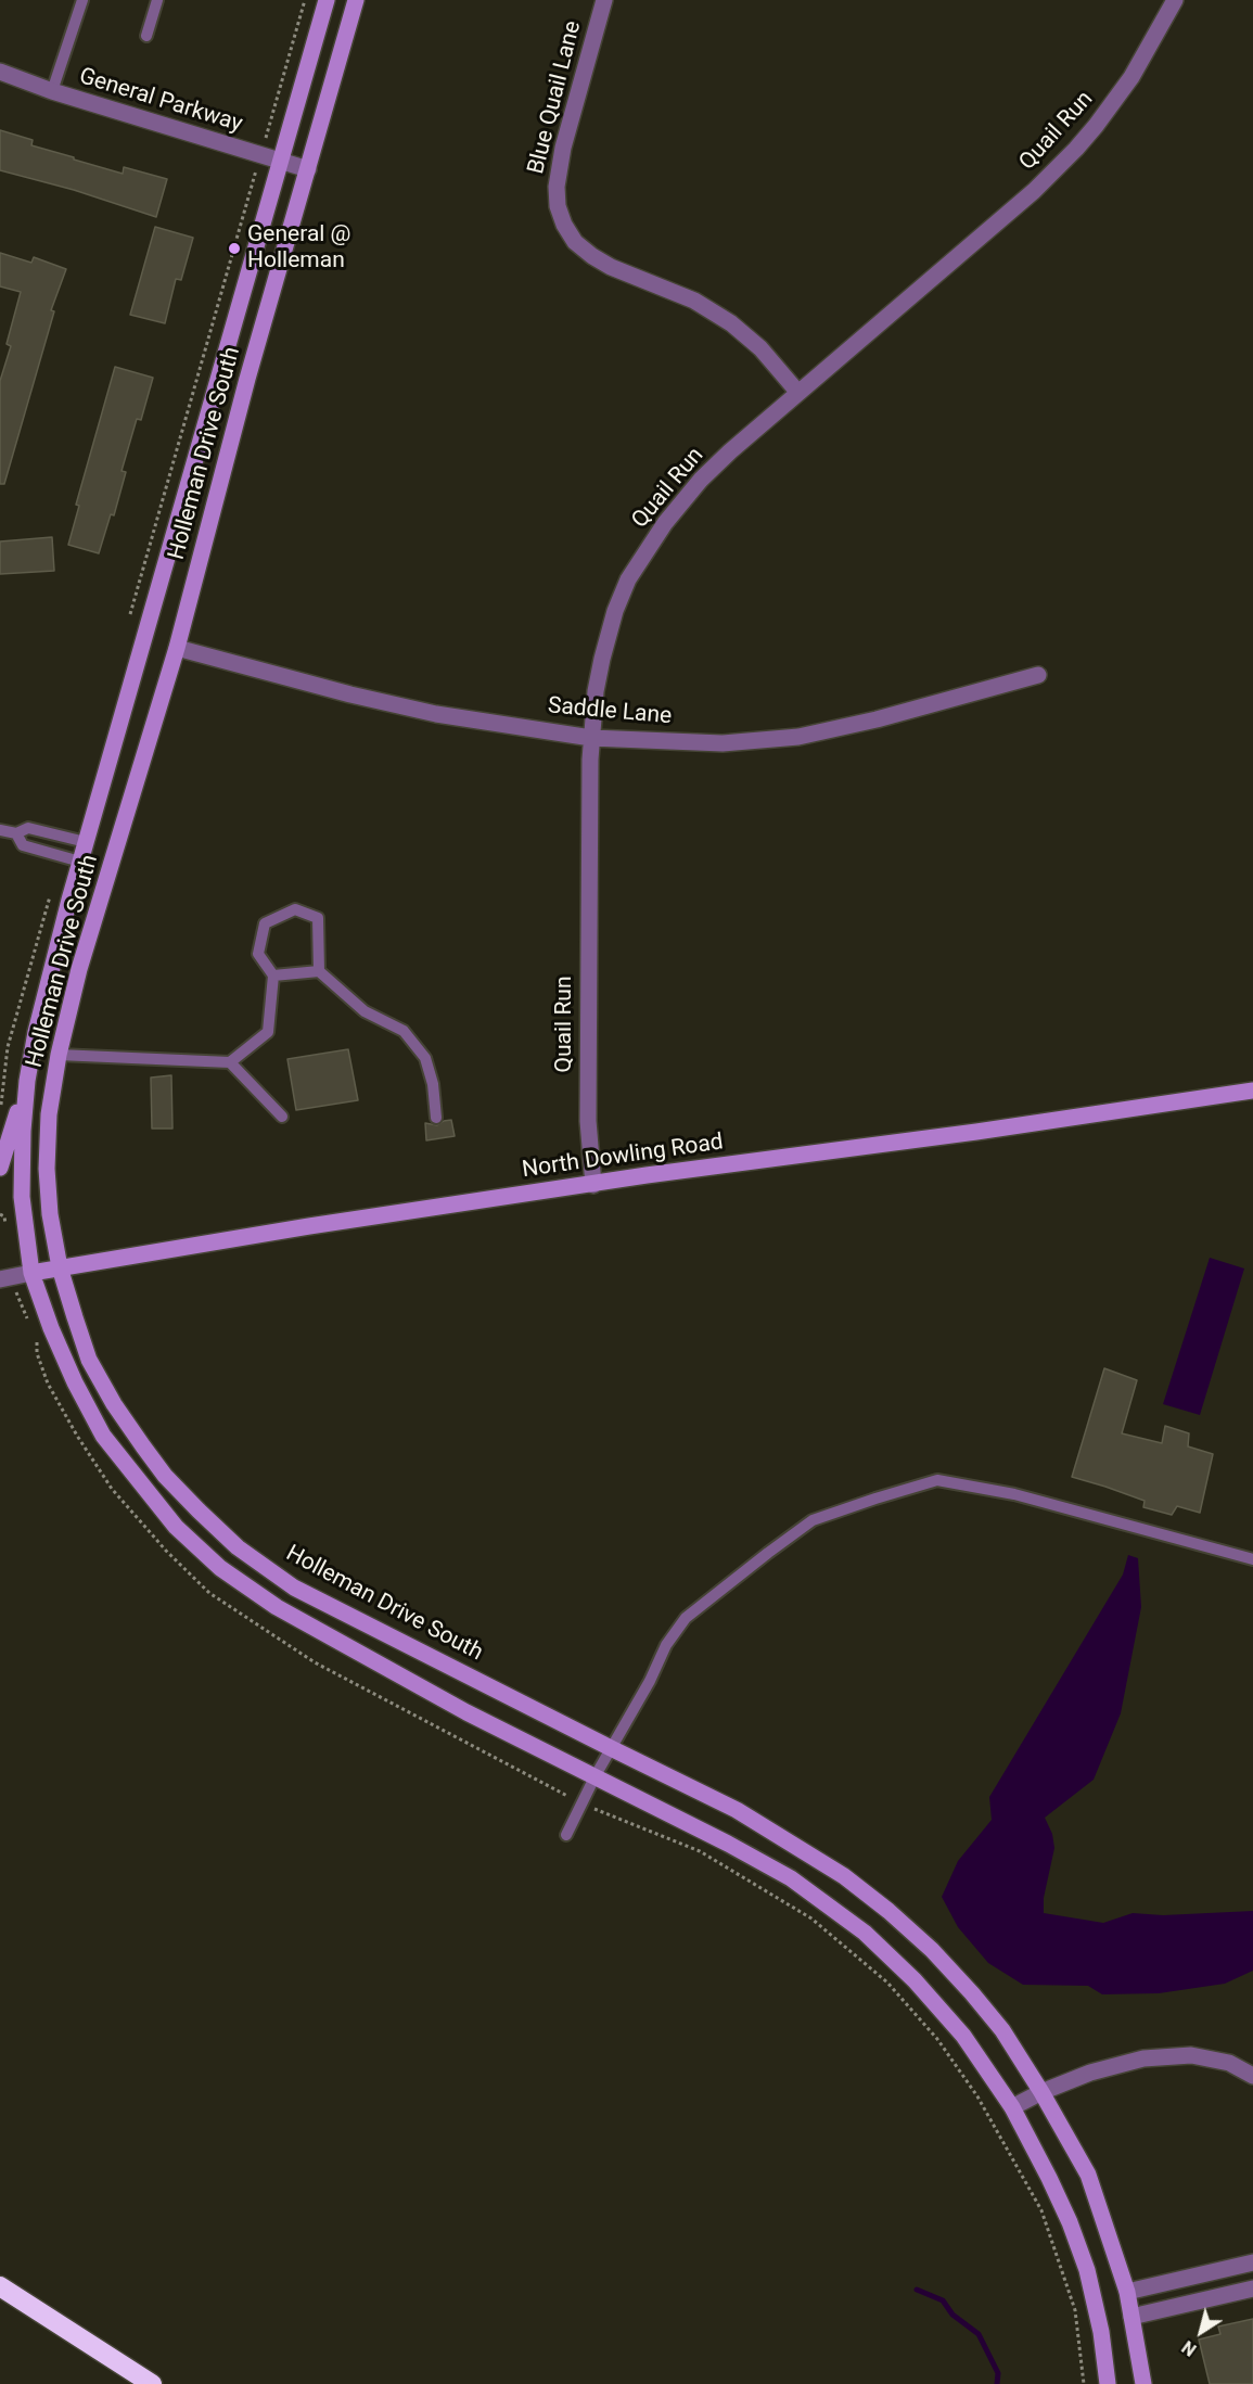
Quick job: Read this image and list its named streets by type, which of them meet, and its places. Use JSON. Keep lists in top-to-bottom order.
{
  "streets": {
    "street": [
      "Blue Quail Lane",
      "General Parkway",
      "Quail Run",
      "Holleman Drive South",
      "Saddle Lane",
      "North Dowling Road"
    ]
  },
  "crossings": [
    ["Blue Quail Lane", "Quail Run"],
    ["General Parkway", "Holleman Drive South"],
    ["Quail Run", "Saddle Lane"],
    ["Quail Run", "North Dowling Road"],
    ["Holleman Drive South", "Saddle Lane"],
    ["Holleman Drive South", "North Dowling Road"]
  ],
  "places": ["General @ Holleman"],
  "north": "bottom left"
}
